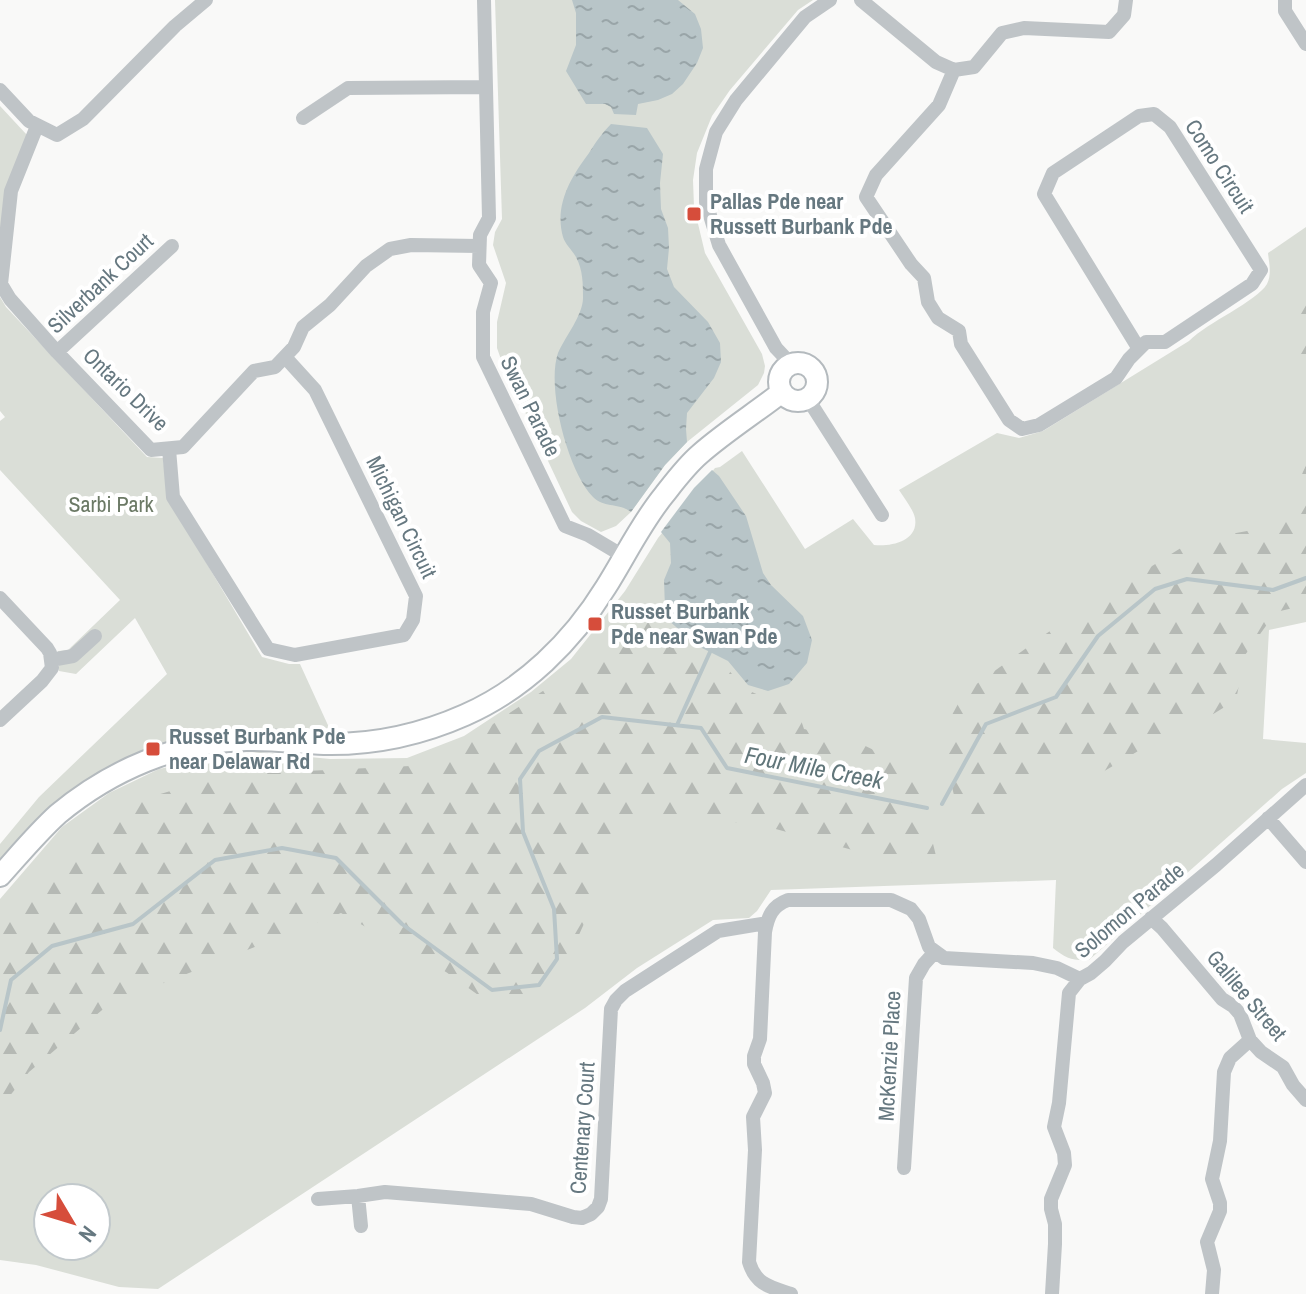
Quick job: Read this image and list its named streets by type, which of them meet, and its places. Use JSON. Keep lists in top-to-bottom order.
{
  "streets": {
    "street": [
      "Como Circuit",
      "Silverbank Court",
      "Ontario Drive",
      "Swan Parade",
      "Michigan Circuit",
      "Solomon Parade",
      "Galilee Street",
      "McKenzie Place",
      "Centenary Court"
    ]
  },
  "crossings": [
    ["Silverbank Court", "Ontario Drive"],
    ["Ontario Drive", "Swan Parade"],
    ["Ontario Drive", "Michigan Circuit"],
    ["Solomon Parade", "Galilee Street"]
  ],
  "water": ["Four Mile Creek"],
  "parks": ["Sarbi Park"],
  "places": {
    "transit": ["Pallas Pde near Russett Burbank Pde", "Russet Burbank Pde near Swan Pde", "Russet Burbank Pde near Delawar Rd"]
  },
  "north": "bottom right"
}
